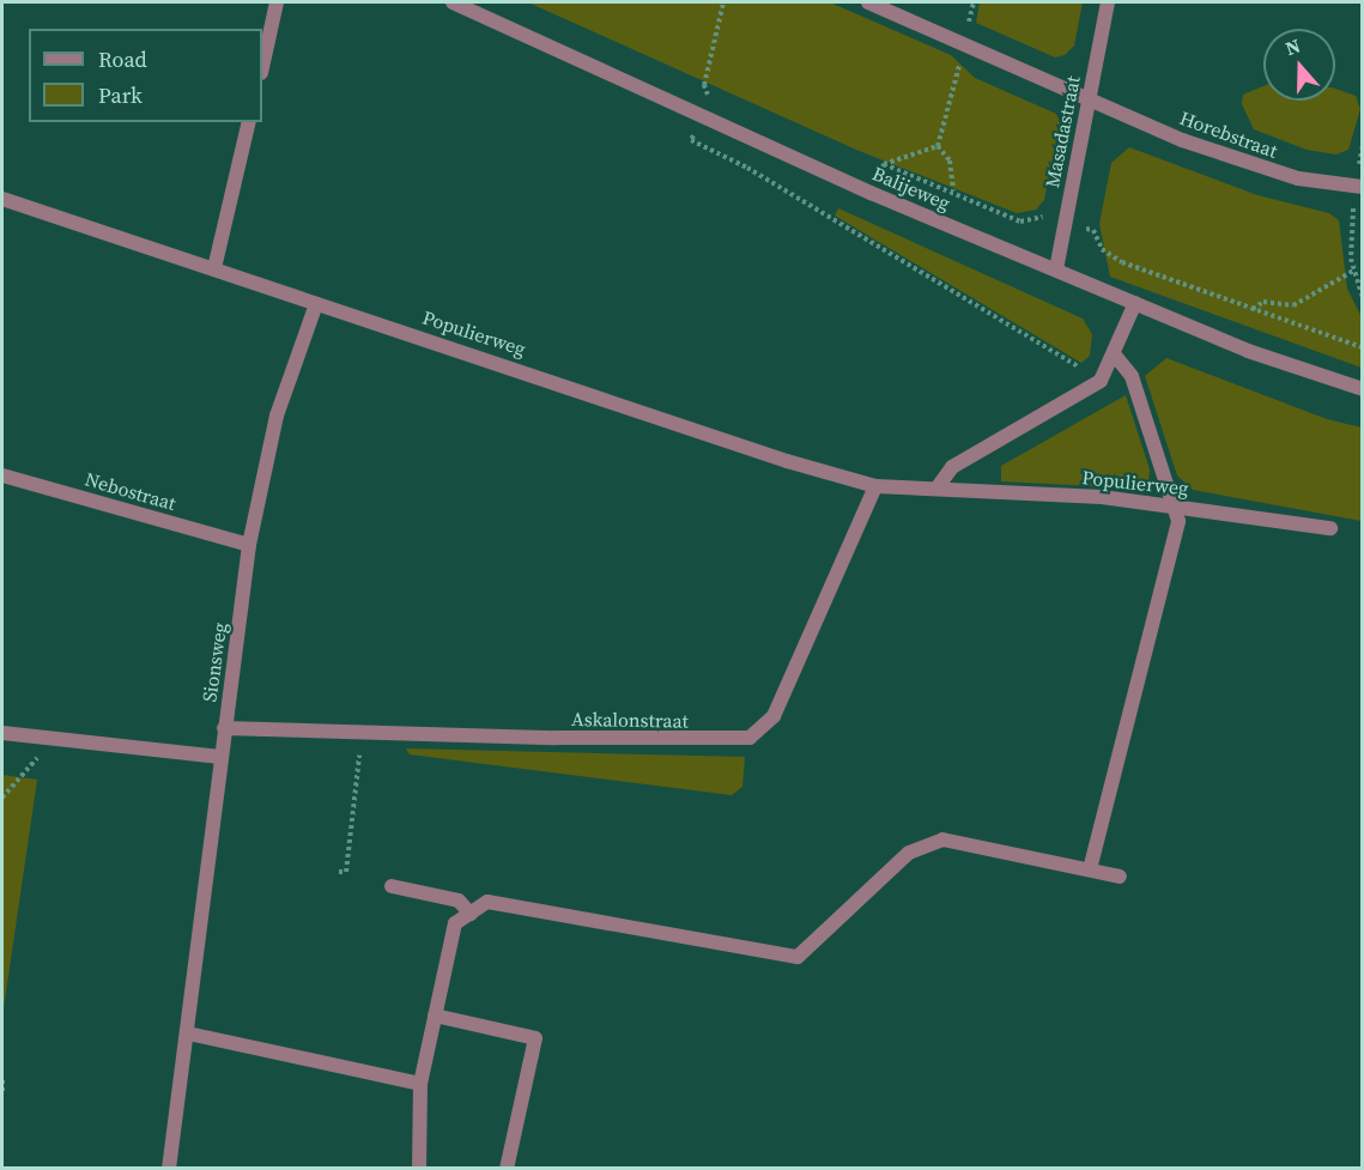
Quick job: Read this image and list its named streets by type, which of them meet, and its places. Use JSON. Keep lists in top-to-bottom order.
{
  "streets": {
    "street": [
      "Masadastraat",
      "Horebstraat",
      "Balijeweg",
      "Populierweg",
      "Nebostraat",
      "Sionsweg",
      "Askalonstraat"
    ]
  },
  "crossings": [
    ["Masadastraat", "Horebstraat"],
    ["Masadastraat", "Balijeweg"],
    ["Populierweg", "Sionsweg"],
    ["Populierweg", "Askalonstraat"],
    ["Nebostraat", "Sionsweg"],
    ["Sionsweg", "Askalonstraat"]
  ],
  "legend": ["Road", "Park"],
  "north": "top"
}
